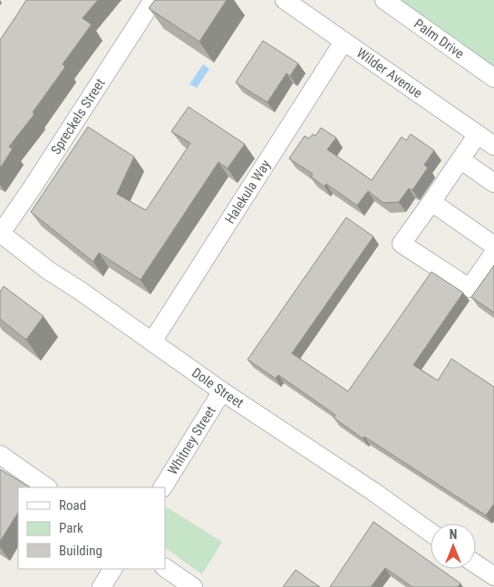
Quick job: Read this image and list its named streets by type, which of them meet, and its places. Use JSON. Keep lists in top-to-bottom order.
{
  "streets": {
    "street": [
      "Palm Drive",
      "Wilder Avenue",
      "Spreckels Street",
      "Halekula Way",
      "Dole Street",
      "Whitney Street"
    ]
  },
  "crossings": [
    ["Wilder Avenue", "Halekula Way"],
    ["Spreckels Street", "Dole Street"],
    ["Halekula Way", "Dole Street"],
    ["Dole Street", "Whitney Street"]
  ],
  "legend": ["Road", "Park", "Building"],
  "north": "top"
}
